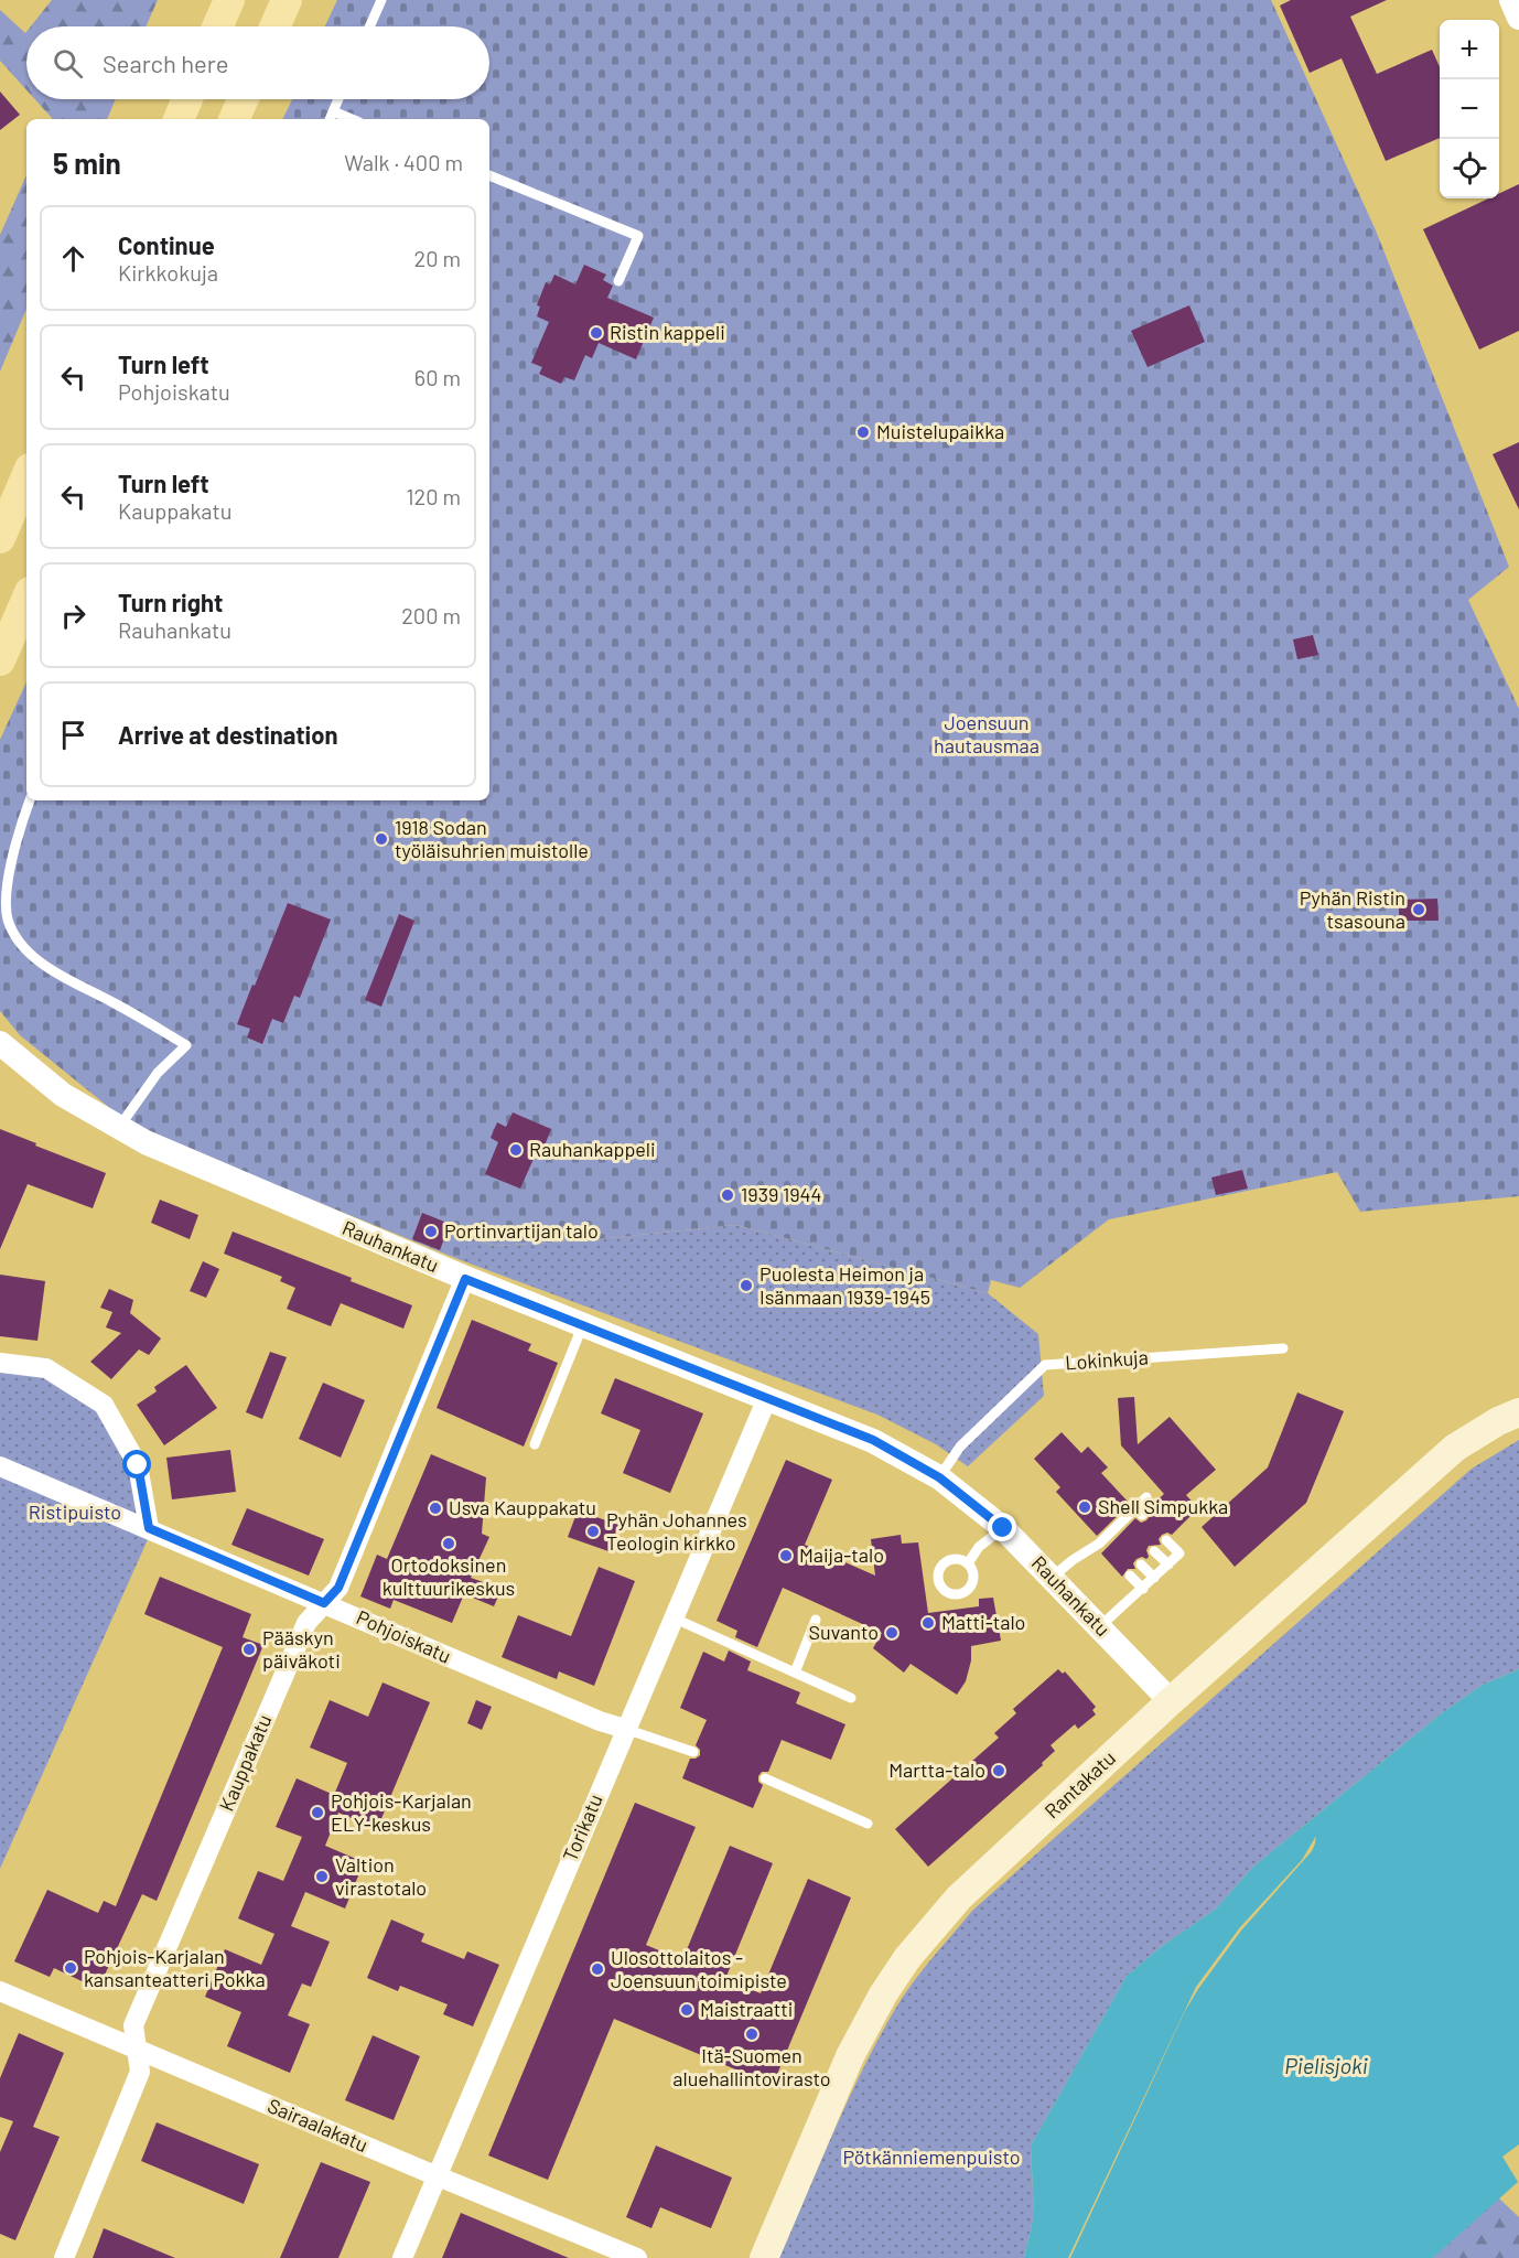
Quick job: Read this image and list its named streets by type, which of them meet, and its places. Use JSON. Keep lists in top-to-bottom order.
{
  "streets": {
    "main road": ["Rantakatu"],
    "street": [
      "Rauhankatu",
      "Pohjoiskatu",
      "Kauppakatu",
      "Torikatu",
      "Sairaalakatu"
    ],
    "lane": ["Lokinkuja"]
  },
  "crossings": [
    ["Rauhankatu", "Lokinkuja"],
    ["Rauhankatu", "Kauppakatu"],
    ["Rauhankatu", "Rantakatu"],
    ["Rauhankatu", "Torikatu"],
    ["Pohjoiskatu", "Kauppakatu"],
    ["Pohjoiskatu", "Torikatu"],
    ["Kauppakatu", "Sairaalakatu"],
    ["Torikatu", "Sairaalakatu"]
  ],
  "water": ["Pielisjoki"],
  "parks": ["Joensuun hautausmaa", "Ristipuisto", "Pötkänniemenpuisto"],
  "places": [
    "Ristin kappeli",
    "Muistelupaikka",
    "1918 Sodan työläisuhrien muistolle",
    "Pyhän Ristin tsasouna",
    "Rauhankappeli",
    "1939 1944",
    "Portinvartijan talo",
    "Puolesta Heimon ja Isänmaan 1939-1945",
    "Shell Simpukka",
    "Usva Kauppakatu",
    "Pyhän Johannes Teologin kirkko",
    "Ortodoksinen kulttuurikeskus",
    "Maija-talo",
    "Matti-talo",
    "Suvanto",
    "Pääskyn päiväkoti",
    "Martta-talo",
    "Pohjois-Karjalan ELY-keskus",
    "Valtion virastotalo",
    "Pohjois-Karjalan kansanteatteri Pokka",
    "Ulosottolaitos - Joensuun toimipiste",
    "Maistraatti",
    "Itä-Suomen aluehallintovirasto"
  ],
  "page": {
    "map_buttons": ["+", "−"],
    "search": "Search here",
    "heading": ["5 min", "Walk · 400 m"],
    "list": [
      ["Continue", "Kirkkokuja", "20 m"],
      ["Turn left", "Pohjoiskatu", "60 m"],
      ["Turn left", "Kauppakatu", "120 m"],
      ["Turn right", "Rauhankatu", "200 m"],
      "Arrive at destination"
    ]
  }
}
